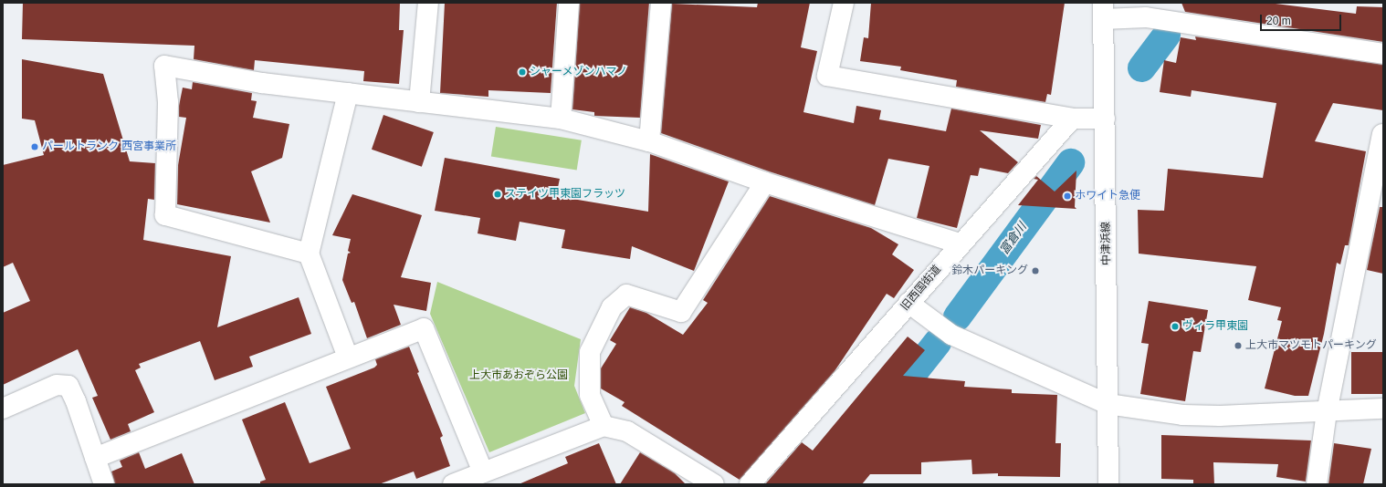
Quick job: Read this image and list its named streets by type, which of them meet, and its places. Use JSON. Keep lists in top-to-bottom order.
{
  "streets": {
    "street": ["中津浜線", "旧西国街道"]
  },
  "water": ["富倉川"],
  "parks": ["上大市あおぞら公園"],
  "places": [
    "シャーメゾンハマノ",
    "パールトランク 西宮事業所",
    "ステイツ甲東園フラッツ",
    "ホワイト急便",
    "鈴木パーキング",
    "ヴィラ甲東園",
    "上大市マツモトパーキング"
  ],
  "scale_bar": "20 m"
}
